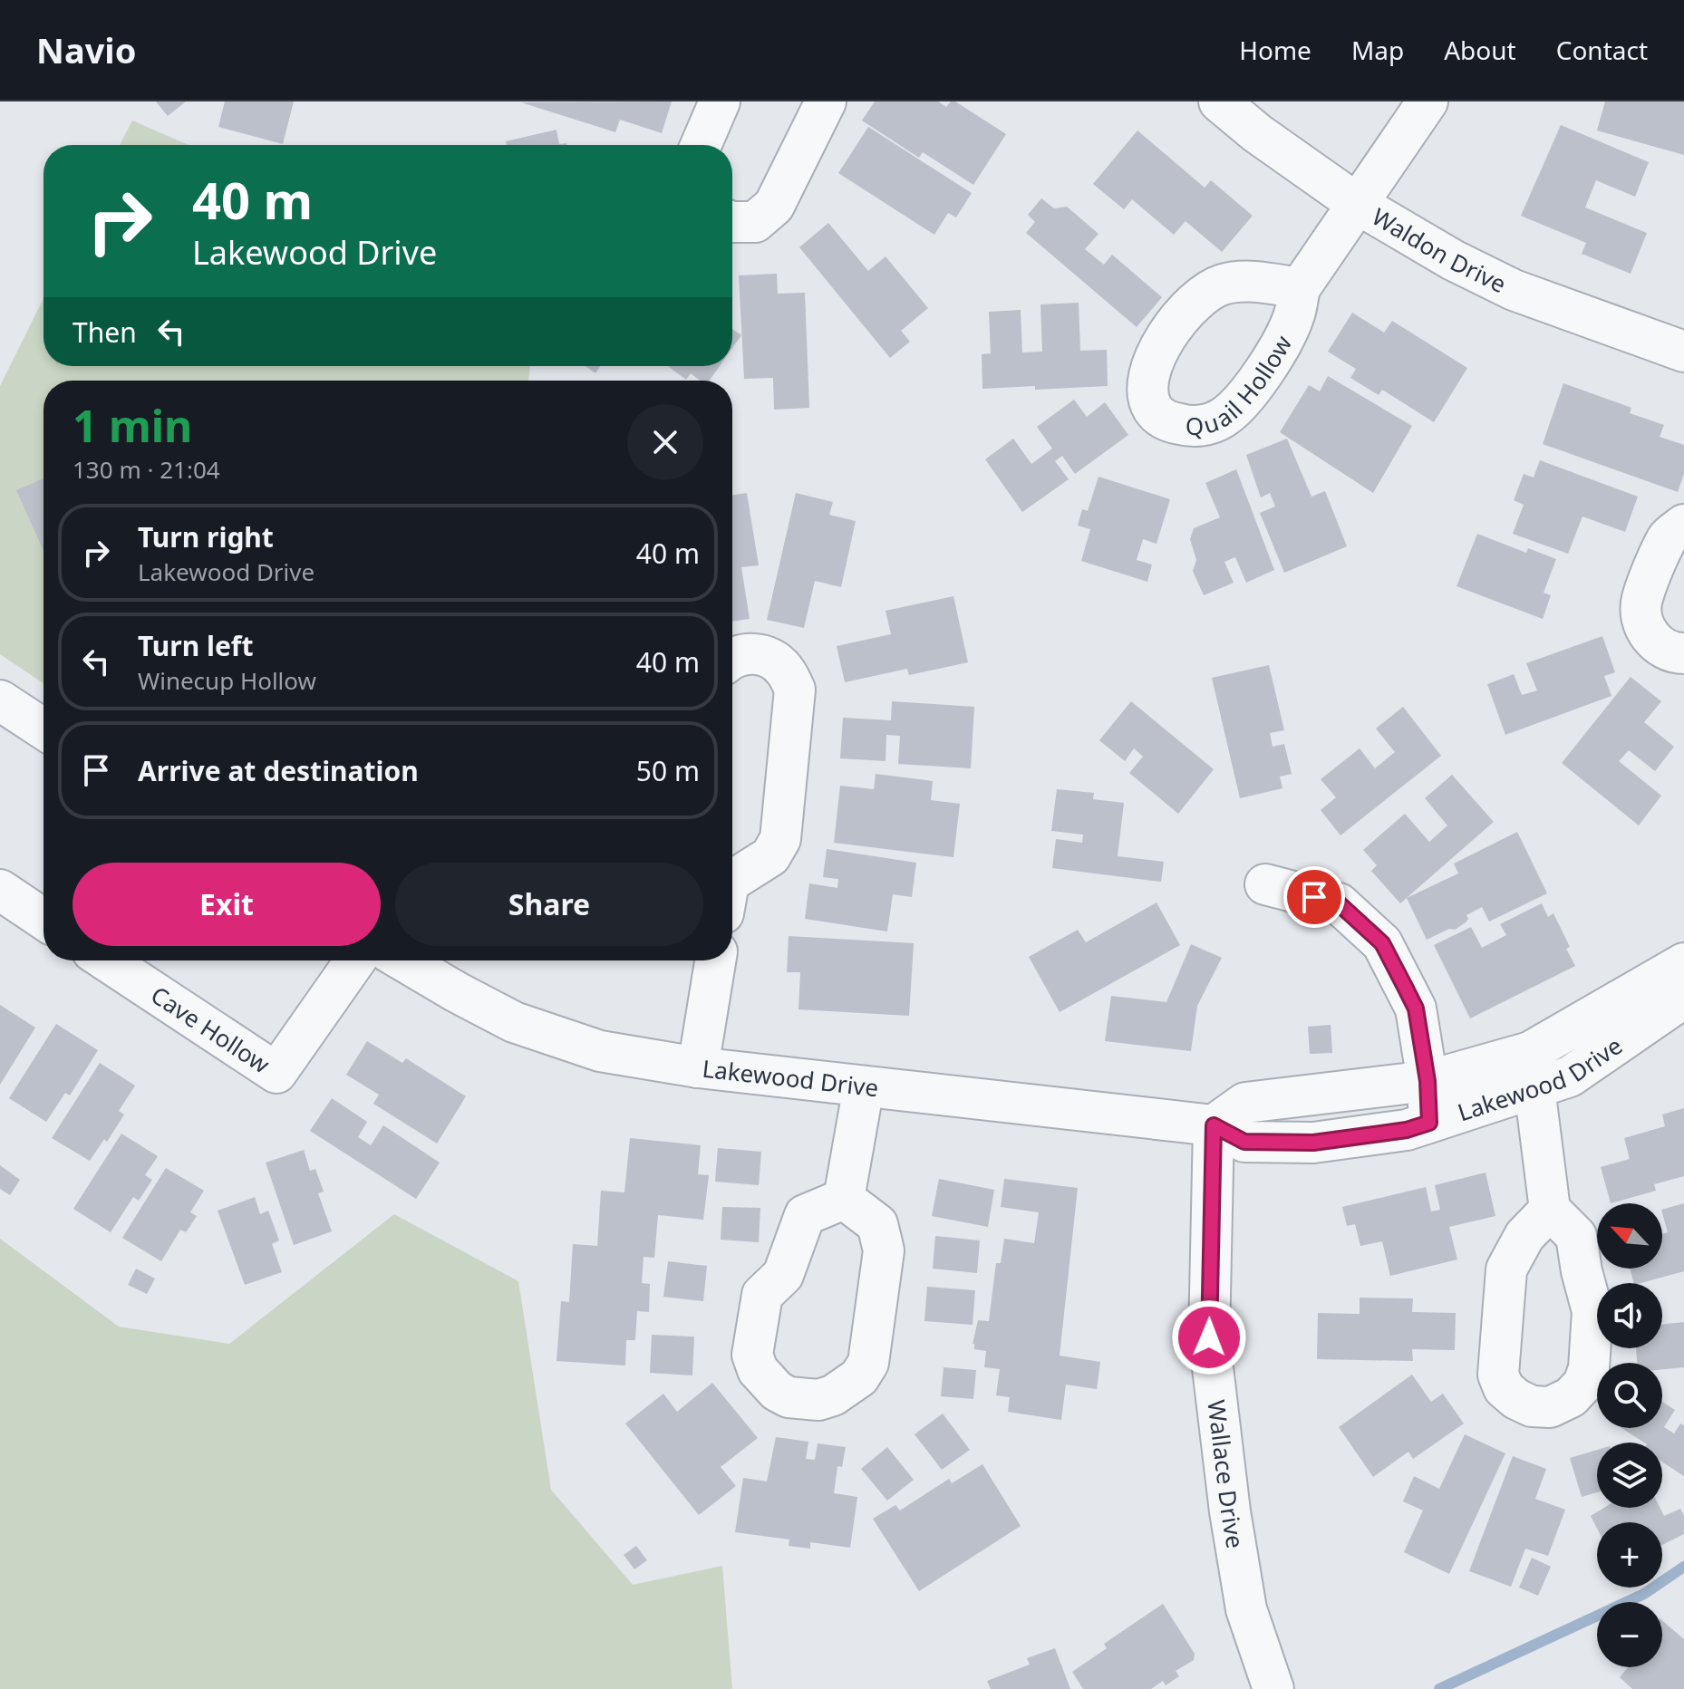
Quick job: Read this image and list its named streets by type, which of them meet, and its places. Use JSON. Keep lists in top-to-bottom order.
{
  "streets": {
    "street": [
      "Waldon Drive",
      "Cave Hollow",
      "Lakewood Drive",
      "Wallace Drive"
    ]
  },
  "crossings": [
    ["Lakewood Drive", "Wallace Drive"]
  ],
  "north": "top left",
  "page": {
    "header": "Navio",
    "nav": [
      "Home",
      "Map",
      "About",
      "Contact"
    ],
    "turn": ["40 m", "Lakewood Drive"],
    "then": "Then",
    "heading": ["1 min", "130 m · 21:04"],
    "list": [
      {
        "name": "Turn right",
        "note": "Lakewood Drive",
        "value": "40 m"
      },
      {
        "name": "Turn left",
        "note": "Winecup Hollow",
        "value": "40 m"
      },
      {
        "name": "Arrive at destination",
        "value": "50 m"
      }
    ],
    "buttons": ["Exit", "Share"],
    "map_buttons": ["+", "−"]
  }
}
